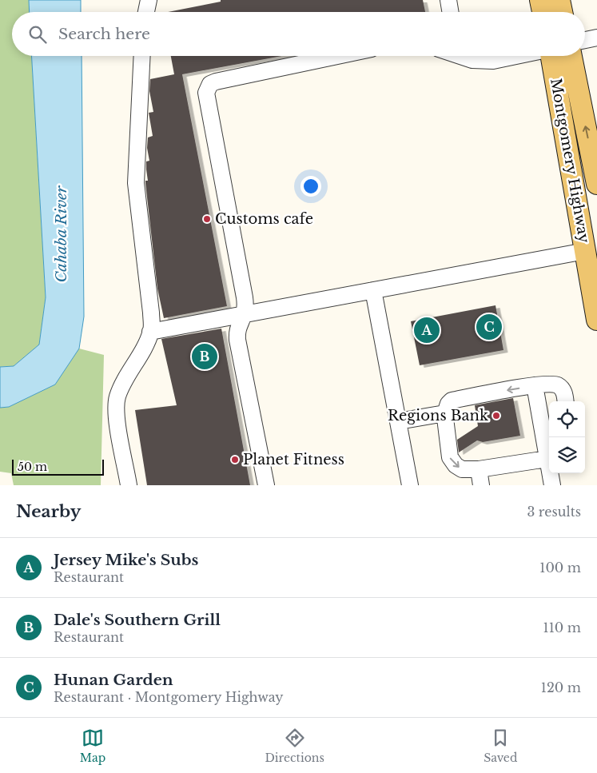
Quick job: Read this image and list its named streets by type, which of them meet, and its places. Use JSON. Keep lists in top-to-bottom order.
{
  "streets": {
    "main road": ["Montgomery Highway"]
  },
  "water": ["Cahaba River"],
  "places": ["Customs cafe", "Regions Bank", "Planet Fitness"],
  "scale_bar": "50 m",
  "page": {
    "search": "Search here",
    "pins": ["C", "A", "B"],
    "scale": "50 m",
    "heading": ["Nearby", "3 results"],
    "list": [
      {
        "mark": "A",
        "name": "Jersey Mike's Subs",
        "note": "Restaurant",
        "value": "100 m"
      },
      {
        "mark": "B",
        "name": "Dale's Southern Grill",
        "note": "Restaurant",
        "value": "110 m"
      },
      {
        "mark": "C",
        "name": "Hunan Garden",
        "note": "Restaurant · Montgomery Highway",
        "value": "120 m"
      }
    ],
    "nav": ["Map", "Directions", "Saved"]
  }
}
